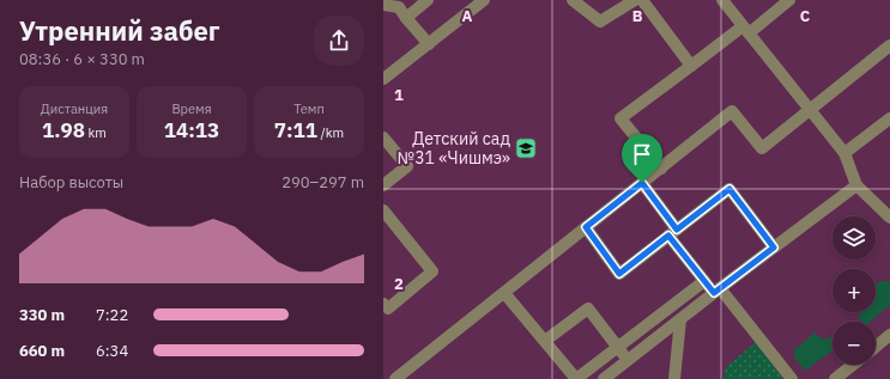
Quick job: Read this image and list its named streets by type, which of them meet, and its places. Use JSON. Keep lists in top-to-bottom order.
{
  "places": {
    "school or university": ["Детский сад №31 «Чишмэ»"]
  },
  "page": {
    "heading": ["Утренний забег", "08:36 · 6 × 330 m"],
    "stats": [
      ["Дистанция", "1.98 km"],
      ["Время", "14:13"],
      ["Темп", "7:11 /km"]
    ],
    "chart": ["Набор высоты", "290–297 m"],
    "map_buttons": ["+", "−"],
    "list": [
      {
        "name": "330 m",
        "note": "7:22"
      },
      {
        "name": "660 m",
        "note": "6:34"
      }
    ]
  },
  "grid": {
    "columns": ["A", "B", "C"],
    "rows": ["1", "2"]
  }
}
